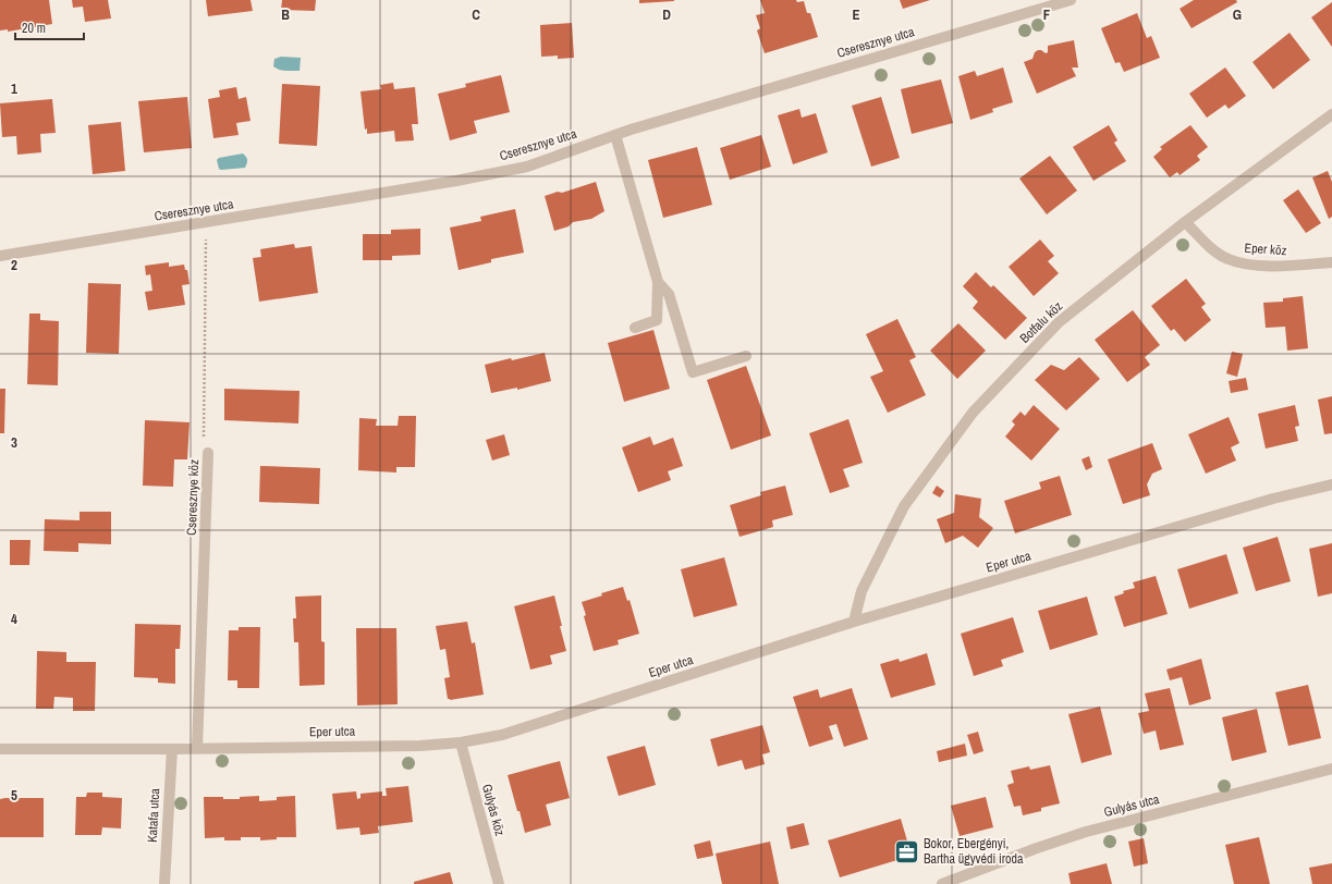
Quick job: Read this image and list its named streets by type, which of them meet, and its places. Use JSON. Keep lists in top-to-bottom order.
{
  "streets": {
    "street": [
      "Cseresznye utca",
      "Eper köz",
      "Botfalu köz",
      "Cseresznye köz",
      "Eper utca",
      "Gulyás utca",
      "Gulyás köz",
      "Katafa utca"
    ]
  },
  "crossings": [
    ["Cseresznye utca", "Cseresznye köz"],
    ["Eper köz", "Botfalu köz"],
    ["Botfalu köz", "Eper utca"],
    ["Cseresznye köz", "Eper utca"],
    ["Eper utca", "Gulyás köz"],
    ["Eper utca", "Katafa utca"]
  ],
  "places": {
    "office": ["Bokor, Ebergényi, Bartha ügyvédi iroda"]
  },
  "scale_bar": "20 m",
  "grid": {
    "columns": [
      "B",
      "C",
      "D",
      "E",
      "F",
      "G"
    ],
    "rows": [
      "1",
      "2",
      "3",
      "4",
      "5"
    ]
  }
}
